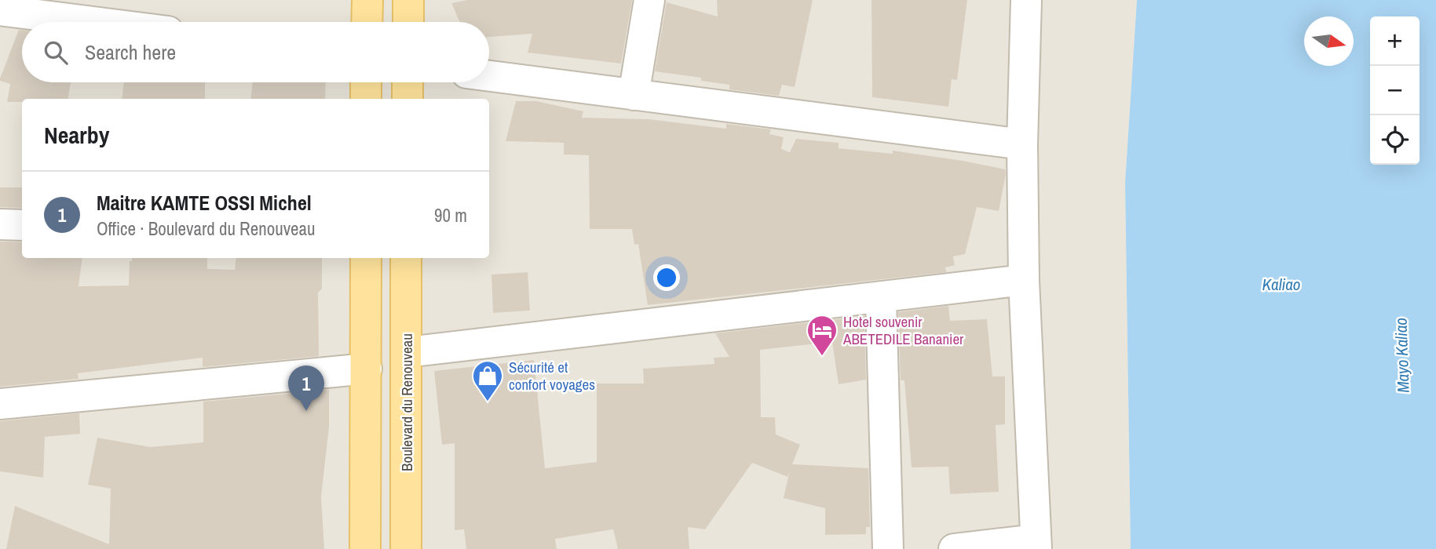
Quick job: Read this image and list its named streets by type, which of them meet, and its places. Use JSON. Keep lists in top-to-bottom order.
{
  "streets": {
    "main road": ["Boulevard du Renouveau"]
  },
  "water": ["Kaliao", "Mayo Kaliao"],
  "places": {
    "hotel": ["Hotel souvenir ABETEDILE Bananier"],
    "shop": ["Sécurité et confort voyages"]
  },
  "north": "right",
  "page": {
    "map_buttons": ["+", "−"],
    "search": "Search here",
    "heading": "Nearby",
    "list": [
      {
        "mark": "1",
        "name": "Maitre KAMTE OSSI Michel",
        "note": "Office · Boulevard du Renouveau",
        "value": "90 m"
      }
    ],
    "pins": "1"
  }
}
